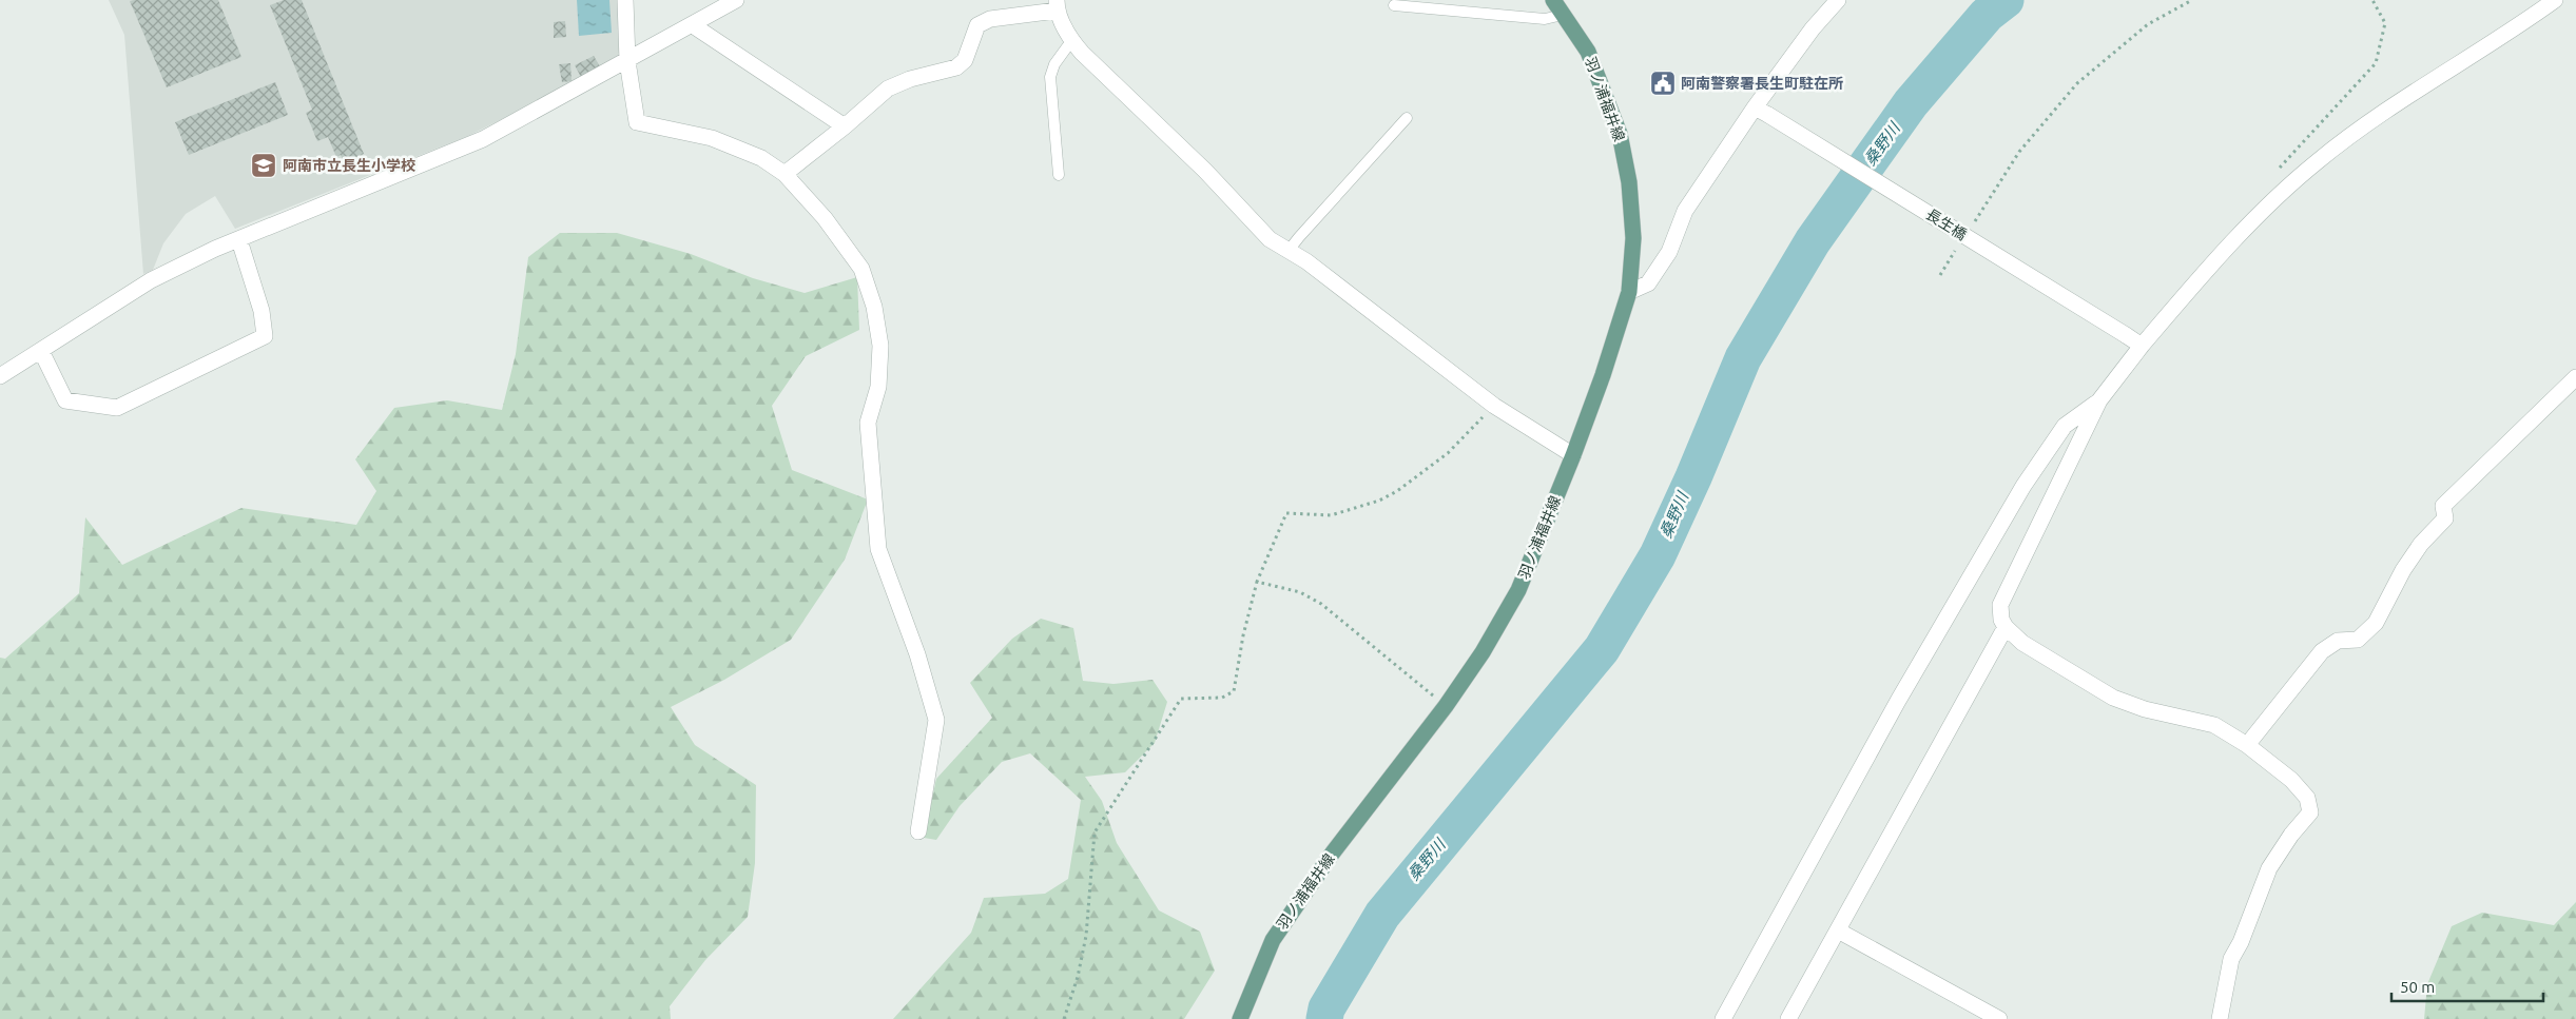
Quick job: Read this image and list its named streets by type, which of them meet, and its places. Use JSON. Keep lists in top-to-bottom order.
{
  "streets": {
    "main road": ["羽ノ浦福井線"],
    "street": ["長生橋"]
  },
  "water": ["桑野川"],
  "places": {
    "public building": ["阿南警察署長生町駐在所"],
    "school or university": ["阿南市立長生小学校"]
  },
  "scale_bar": "50 m"
}
